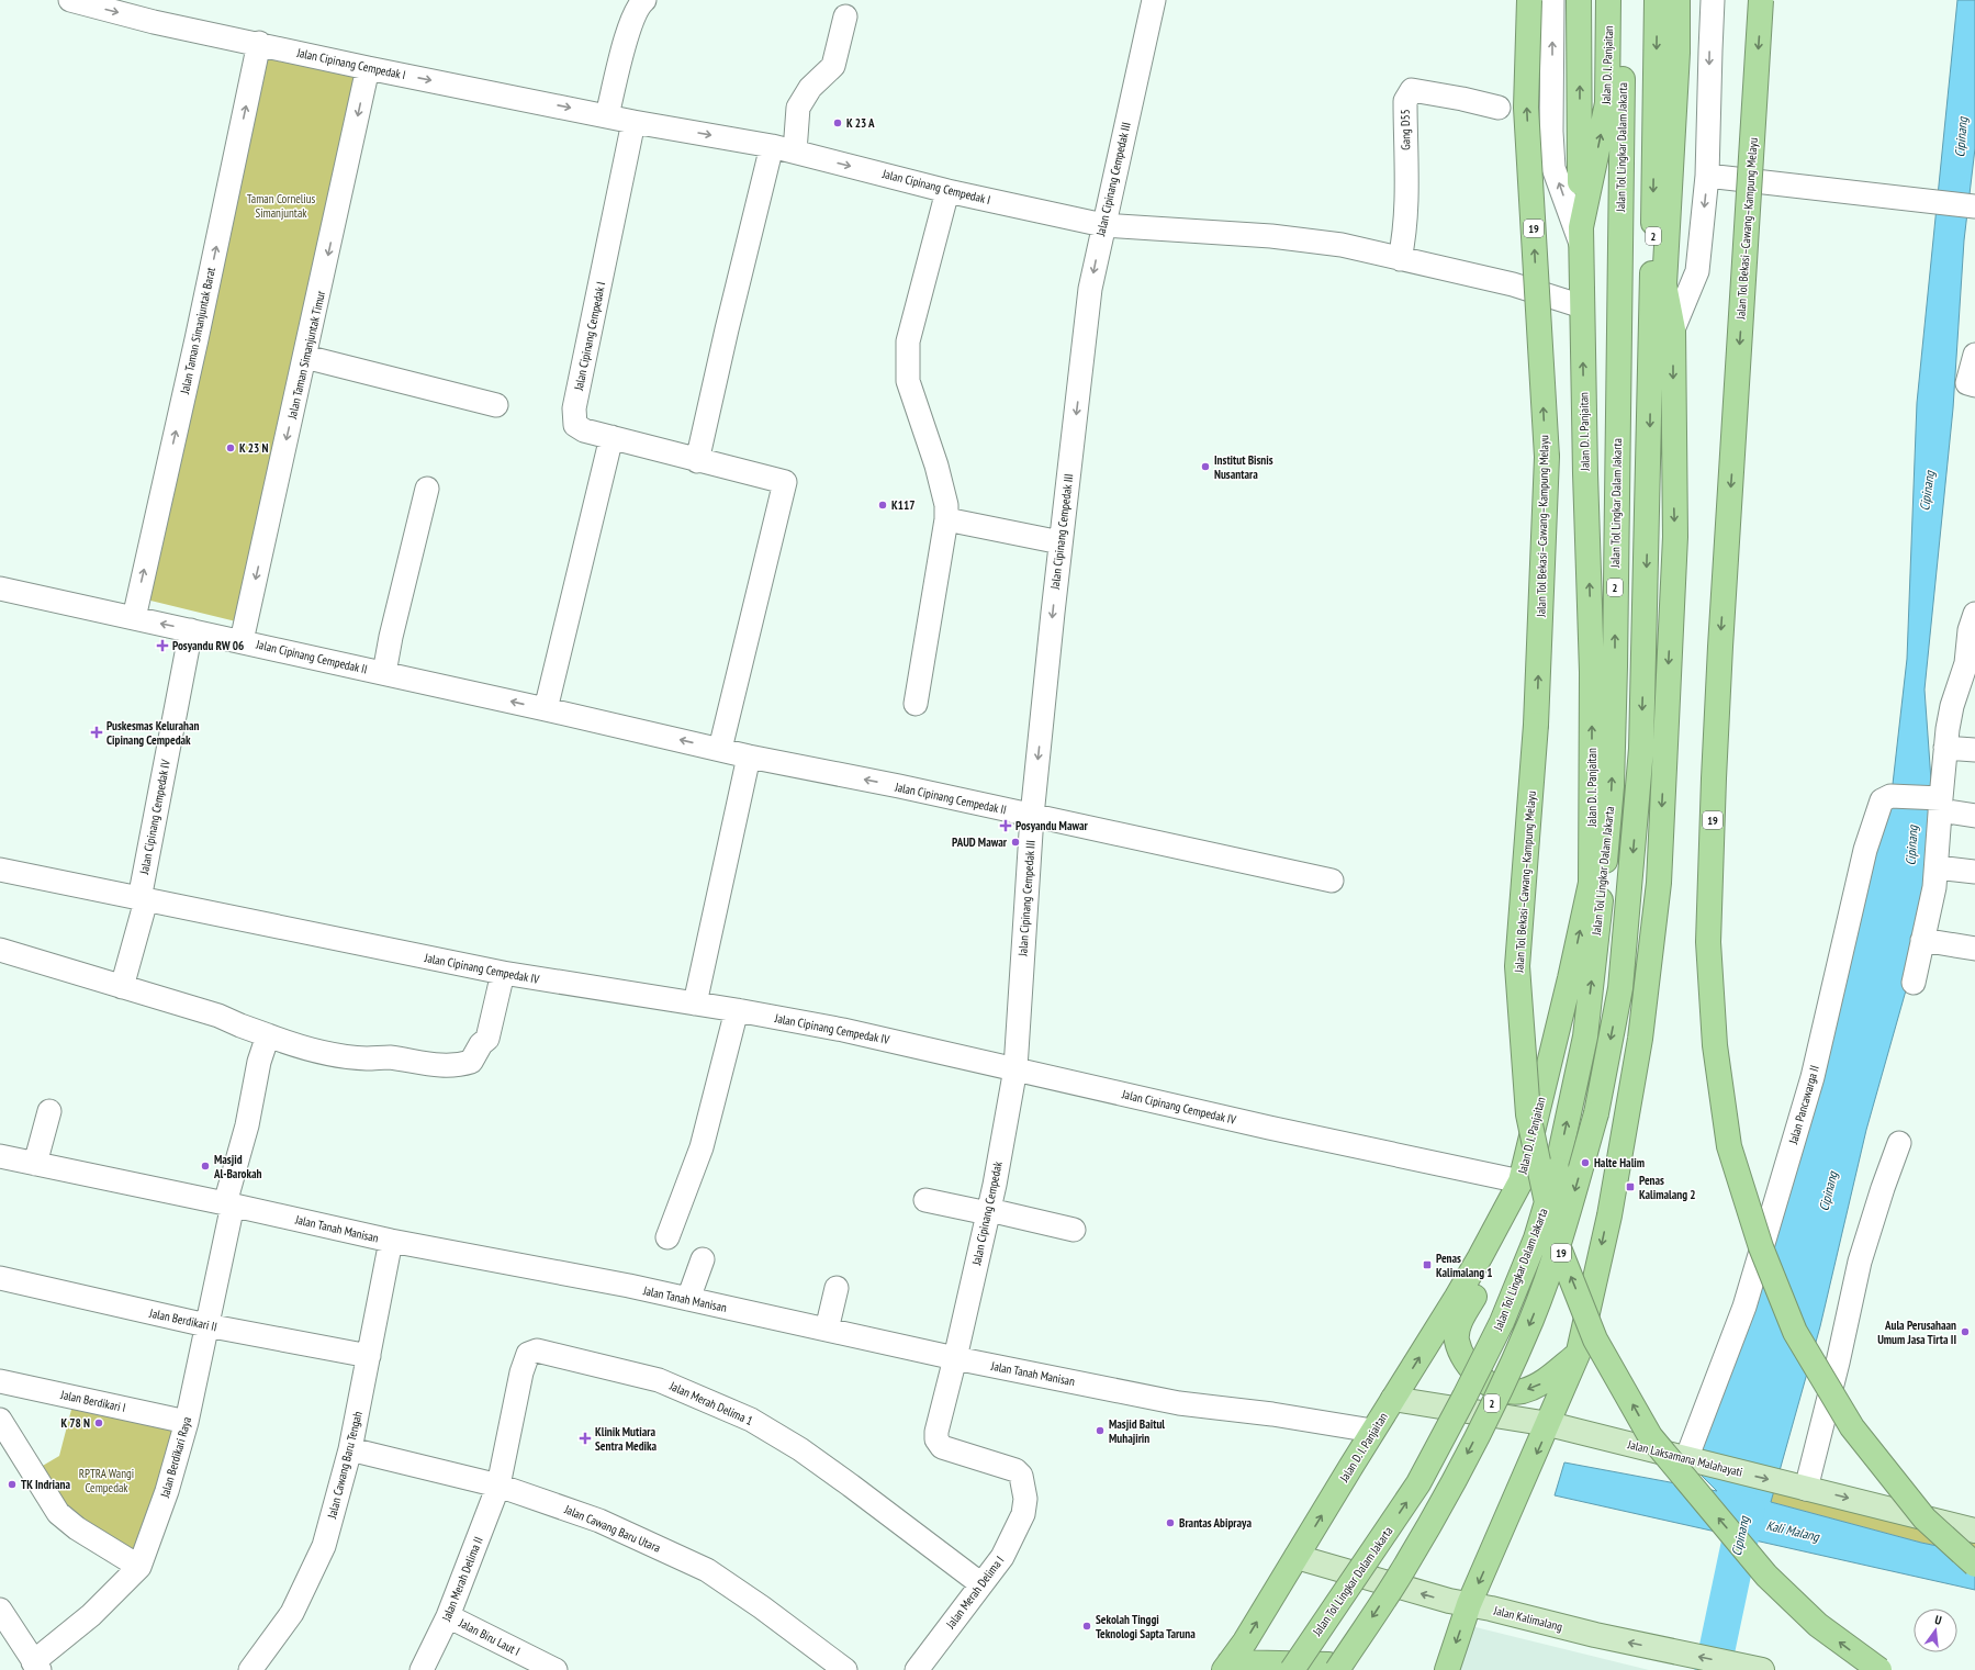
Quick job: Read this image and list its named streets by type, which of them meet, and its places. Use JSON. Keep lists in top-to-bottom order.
{
  "streets": {
    "highway": [
      "Jalan D. I. Panjaitan",
      "Jalan Tol Lingkar Dalam Jakarta",
      "19",
      "Jalan Tol Bekasi–Cawang–Kampung Melayu",
      "2"
    ],
    "main road": ["Jalan Laksamana Malahayati", "Jalan Kalimalang"],
    "street": [
      "Jalan Cipinang Cempedak I",
      "Gang D55",
      "Jalan Cipinang Cempedak III",
      "Jalan Taman Simanjuntak Barat",
      "Jalan Taman Simanjuntak Timur",
      "Jalan Cipinang Cempedak II",
      "Jalan Cipinang Cempedak IV",
      "Jalan Pancawarga II",
      "Jalan Cipinang Cempedak",
      "Jalan Tanah Manisan",
      "Jalan Berdikari II",
      "Jalan Berdikari I",
      "Jalan Merah Delima 1",
      "Jalan Berdikari Raya",
      "Jalan Cawang Baru Tengah",
      "Jalan Cawang Baru Utara",
      "Jalan Merah Delima II",
      "Jalan Merah Delima I",
      "Jalan Biru Laut I"
    ]
  },
  "crossings": [
    ["Jalan Cipinang Cempedak I", "Jalan D. I. Panjaitan"],
    ["Jalan Cipinang Cempedak I", "Gang D55"],
    ["Jalan Cipinang Cempedak I", "Jalan Cipinang Cempedak III"],
    ["Jalan Cipinang Cempedak I", "Jalan Taman Simanjuntak Barat"],
    ["Jalan Cipinang Cempedak I", "Jalan Taman Simanjuntak Timur"],
    ["Jalan Cipinang Cempedak I", "Jalan Cipinang Cempedak II"],
    ["Jalan D. I. Panjaitan", "Jalan Cipinang Cempedak IV"],
    ["Jalan D. I. Panjaitan", "Jalan Tanah Manisan"],
    ["Jalan D. I. Panjaitan", "Jalan Laksamana Malahayati"],
    ["Jalan D. I. Panjaitan", "Jalan Kalimalang"],
    ["Jalan Cipinang Cempedak III", "Jalan Cipinang Cempedak II"],
    ["Jalan Cipinang Cempedak III", "Jalan Cipinang Cempedak IV"],
    ["Jalan Cipinang Cempedak III", "Jalan Cipinang Cempedak"],
    ["Jalan Taman Simanjuntak Barat", "Jalan Cipinang Cempedak II"],
    ["Jalan Taman Simanjuntak Timur", "Jalan Cipinang Cempedak II"],
    ["Jalan Cipinang Cempedak II", "Jalan Cipinang Cempedak IV"],
    ["Jalan Cipinang Cempedak IV", "Jalan Cipinang Cempedak"],
    ["Jalan Pancawarga II", "Jalan Laksamana Malahayati"],
    ["Jalan Cipinang Cempedak", "Jalan Tanah Manisan"],
    ["Jalan Cipinang Cempedak", "Jalan Merah Delima I"],
    ["Jalan Tanah Manisan", "Jalan Berdikari Raya"],
    ["Jalan Tanah Manisan", "Jalan Cawang Baru Tengah"],
    ["Jalan Tanah Manisan", "Jalan Merah Delima I"],
    ["Jalan Berdikari II", "Jalan Berdikari Raya"],
    ["Jalan Berdikari II", "Jalan Cawang Baru Tengah"],
    ["Jalan Berdikari I", "Jalan Berdikari Raya"],
    ["Jalan Merah Delima 1", "Jalan Cawang Baru Utara"],
    ["Jalan Merah Delima 1", "Jalan Merah Delima II"],
    ["Jalan Merah Delima 1", "Jalan Merah Delima I"],
    ["Jalan Cawang Baru Tengah", "Jalan Cawang Baru Utara"],
    ["Jalan Cawang Baru Utara", "Jalan Merah Delima II"],
    ["Jalan Merah Delima II", "Jalan Biru Laut I"]
  ],
  "one_way": [
    "Jalan Taman Simanjuntak Barat",
    "Jalan Cipinang Cempedak II",
    "Jalan Laksamana Malahayati",
    "Jalan Kalimalang"
  ],
  "water": ["Cipinang", "Kali Malang"],
  "parks": ["Taman Cornelius Simanjuntak", "RPTRA Wangi Cempedak"],
  "places": {
    "other": [
      "K 23 A",
      "K 23 N",
      "Institut Bisnis Nusantara",
      "K117",
      "PAUD Mawar",
      "Halte Halim",
      "Masjid Al-Barokah",
      "Aula Perusahaan Umum Jasa Tirta II",
      "K 78 N",
      "Masjid Baitul Muhajirin",
      "TK Indriana",
      "Brantas Abipraya",
      "Sekolah Tinggi Teknologi Sapta Taruna"
    ],
    "health": [
      "Posyandu RW 06",
      "Puskesmas Kelurahan Cipinang Cempedak",
      "Posyandu Mawar",
      "Klinik Mutiara Sentra Medika"
    ],
    "transit": ["Penas Kalimalang 2", "Penas Kalimalang 1"]
  },
  "north": "top"
}
